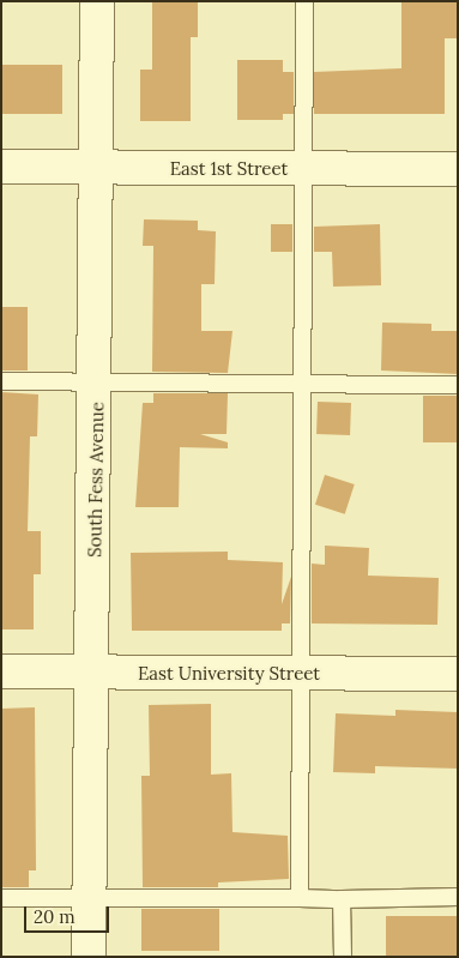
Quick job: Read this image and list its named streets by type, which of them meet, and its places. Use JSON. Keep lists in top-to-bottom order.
{
  "streets": {
    "street": ["East 1st Street", "South Fess Avenue", "East University Street"]
  },
  "crossings": [
    ["East 1st Street", "South Fess Avenue"],
    ["South Fess Avenue", "East University Street"]
  ],
  "scale_bar": "20 m"
}
